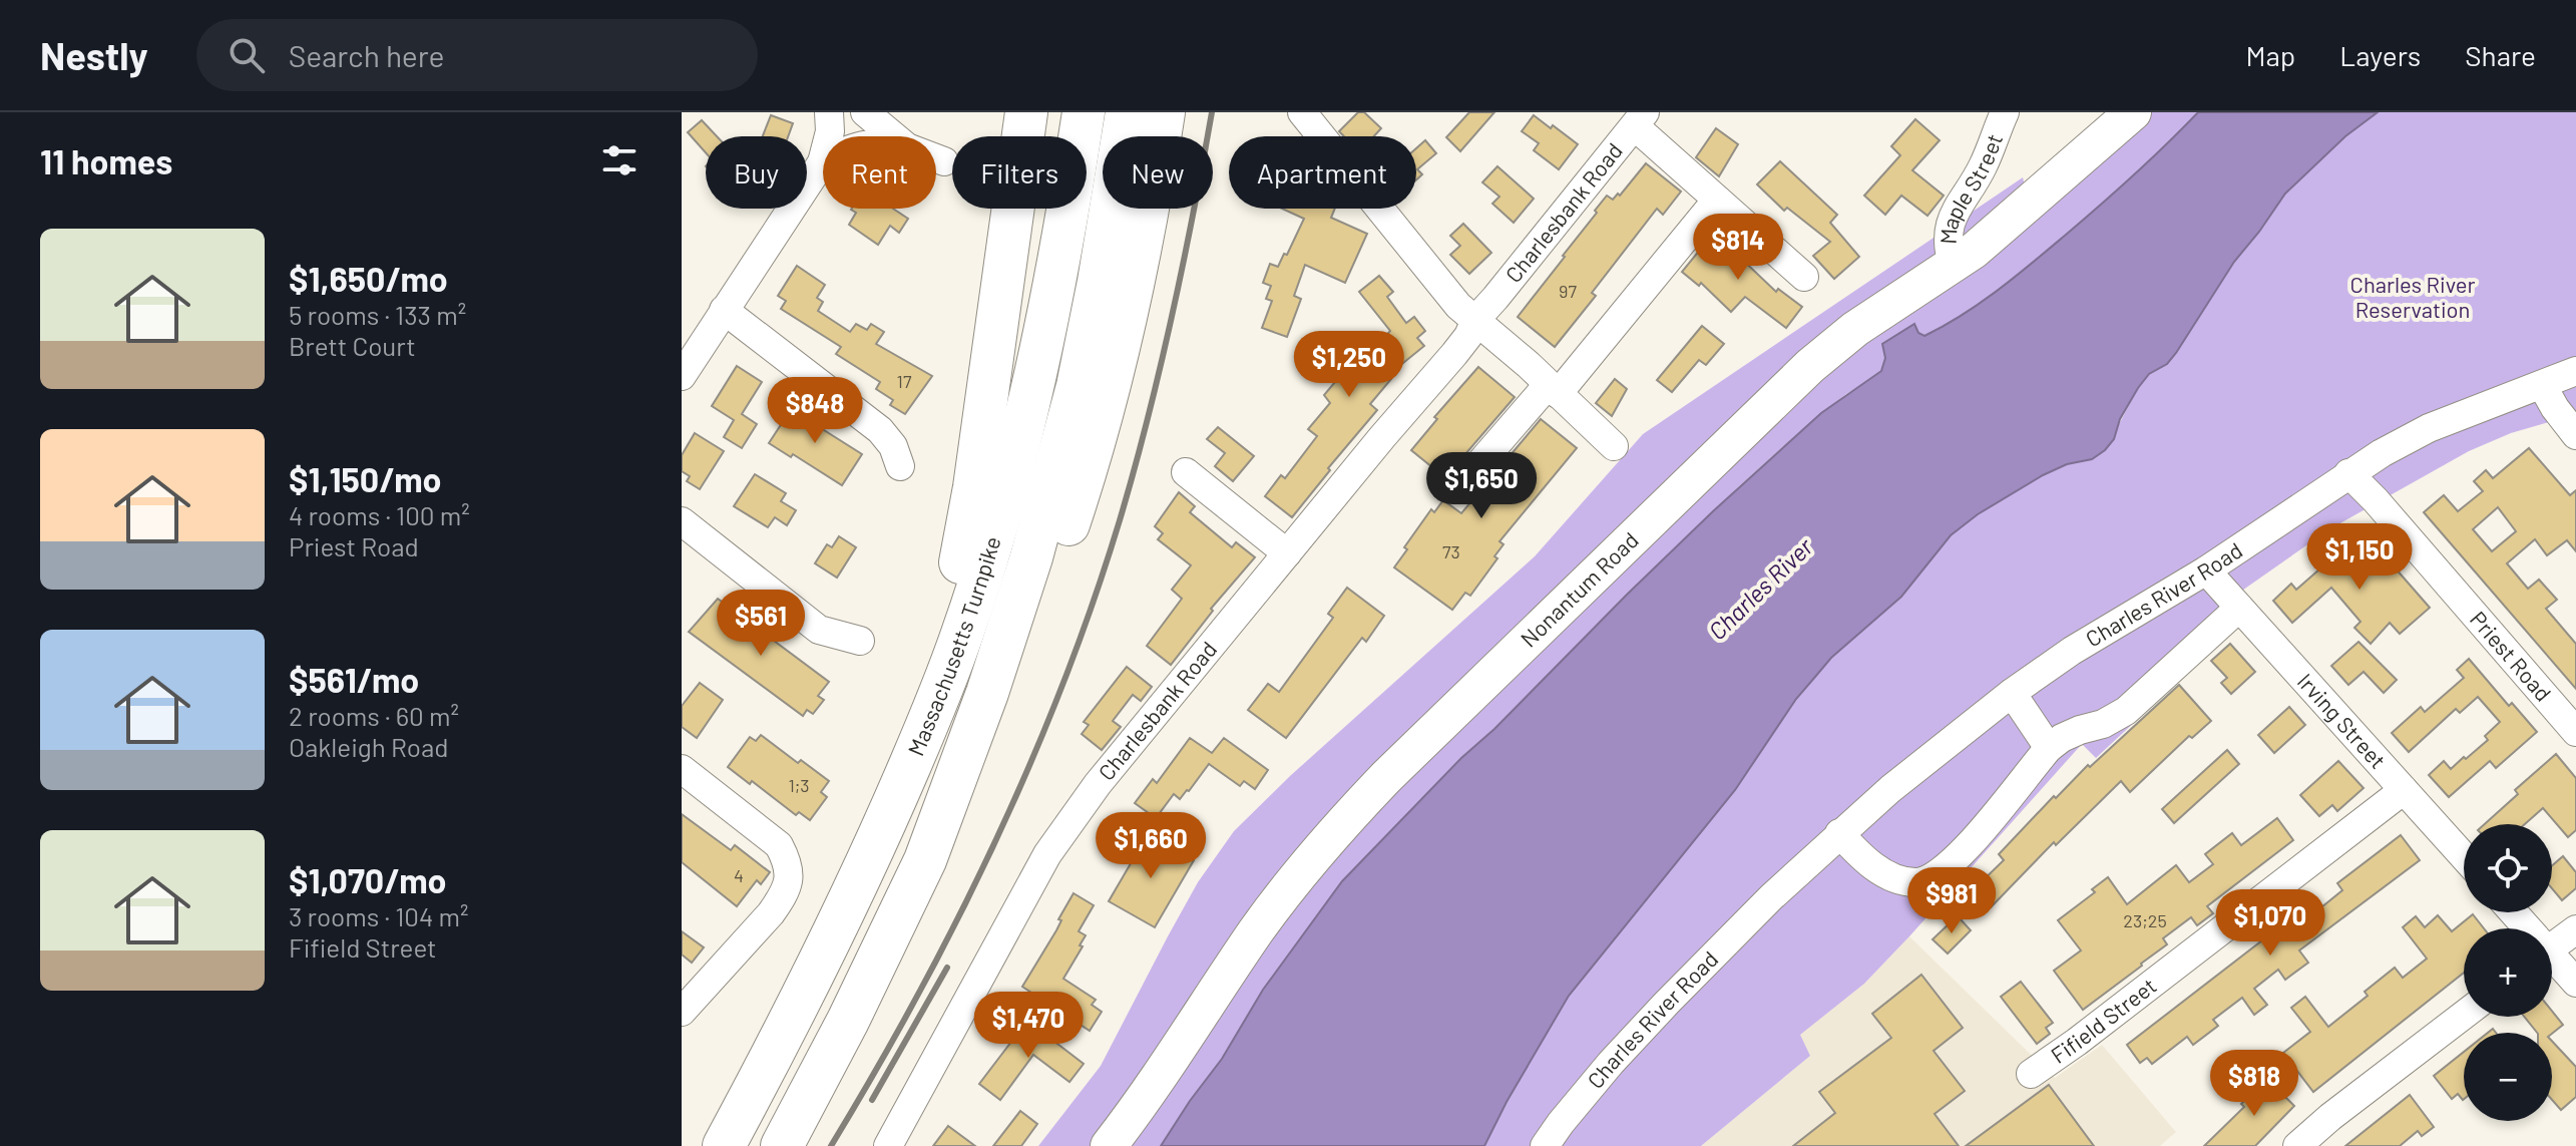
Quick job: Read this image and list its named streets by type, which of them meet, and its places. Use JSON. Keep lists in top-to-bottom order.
{
  "streets": {
    "highway": ["Massachusetts Turnpike"],
    "main road": ["Nonantum Road"],
    "street": [
      "Maple Street",
      "Charlesbank Road",
      "Charles River Road",
      "Priest Road",
      "Irving Street",
      "Fifield Street"
    ]
  },
  "crossings": [
    ["Maple Street", "Nonantum Road"],
    ["Charles River Road", "Priest Road"],
    ["Charles River Road", "Irving Street"],
    ["Irving Street", "Fifield Street"]
  ],
  "water": ["Charles River"],
  "parks": ["Charles River Reservation"],
  "house_numbers": [
    "97",
    "17",
    "73",
    "1;3",
    "4",
    "23;25"
  ],
  "page": {
    "header": "Nestly",
    "search": "Search here",
    "nav": ["Map", "Layers", "Share"],
    "heading": "11 homes",
    "chip": [
      "Buy",
      "Rent",
      "Filters",
      "New",
      "Apartment"
    ],
    "list": [
      {
        "name": "$1,650/mo",
        "note": "5 rooms · 133 m² · Brett Court"
      },
      {
        "name": "$1,150/mo",
        "note": "4 rooms · 100 m² · Priest Road"
      },
      {
        "name": "$561/mo",
        "note": "2 rooms · 60 m² · Oakleigh Road"
      },
      {
        "name": "$1,070/mo",
        "note": "3 rooms · 104 m² · Fifield Street"
      }
    ],
    "price": [
      "$814",
      "$1,250",
      "$848",
      "$1,650",
      "$1,150",
      "$561",
      "$1,660",
      "$981",
      "$1,070",
      "$1,470",
      "$818"
    ],
    "map_buttons": ["+", "−"]
  }
}
